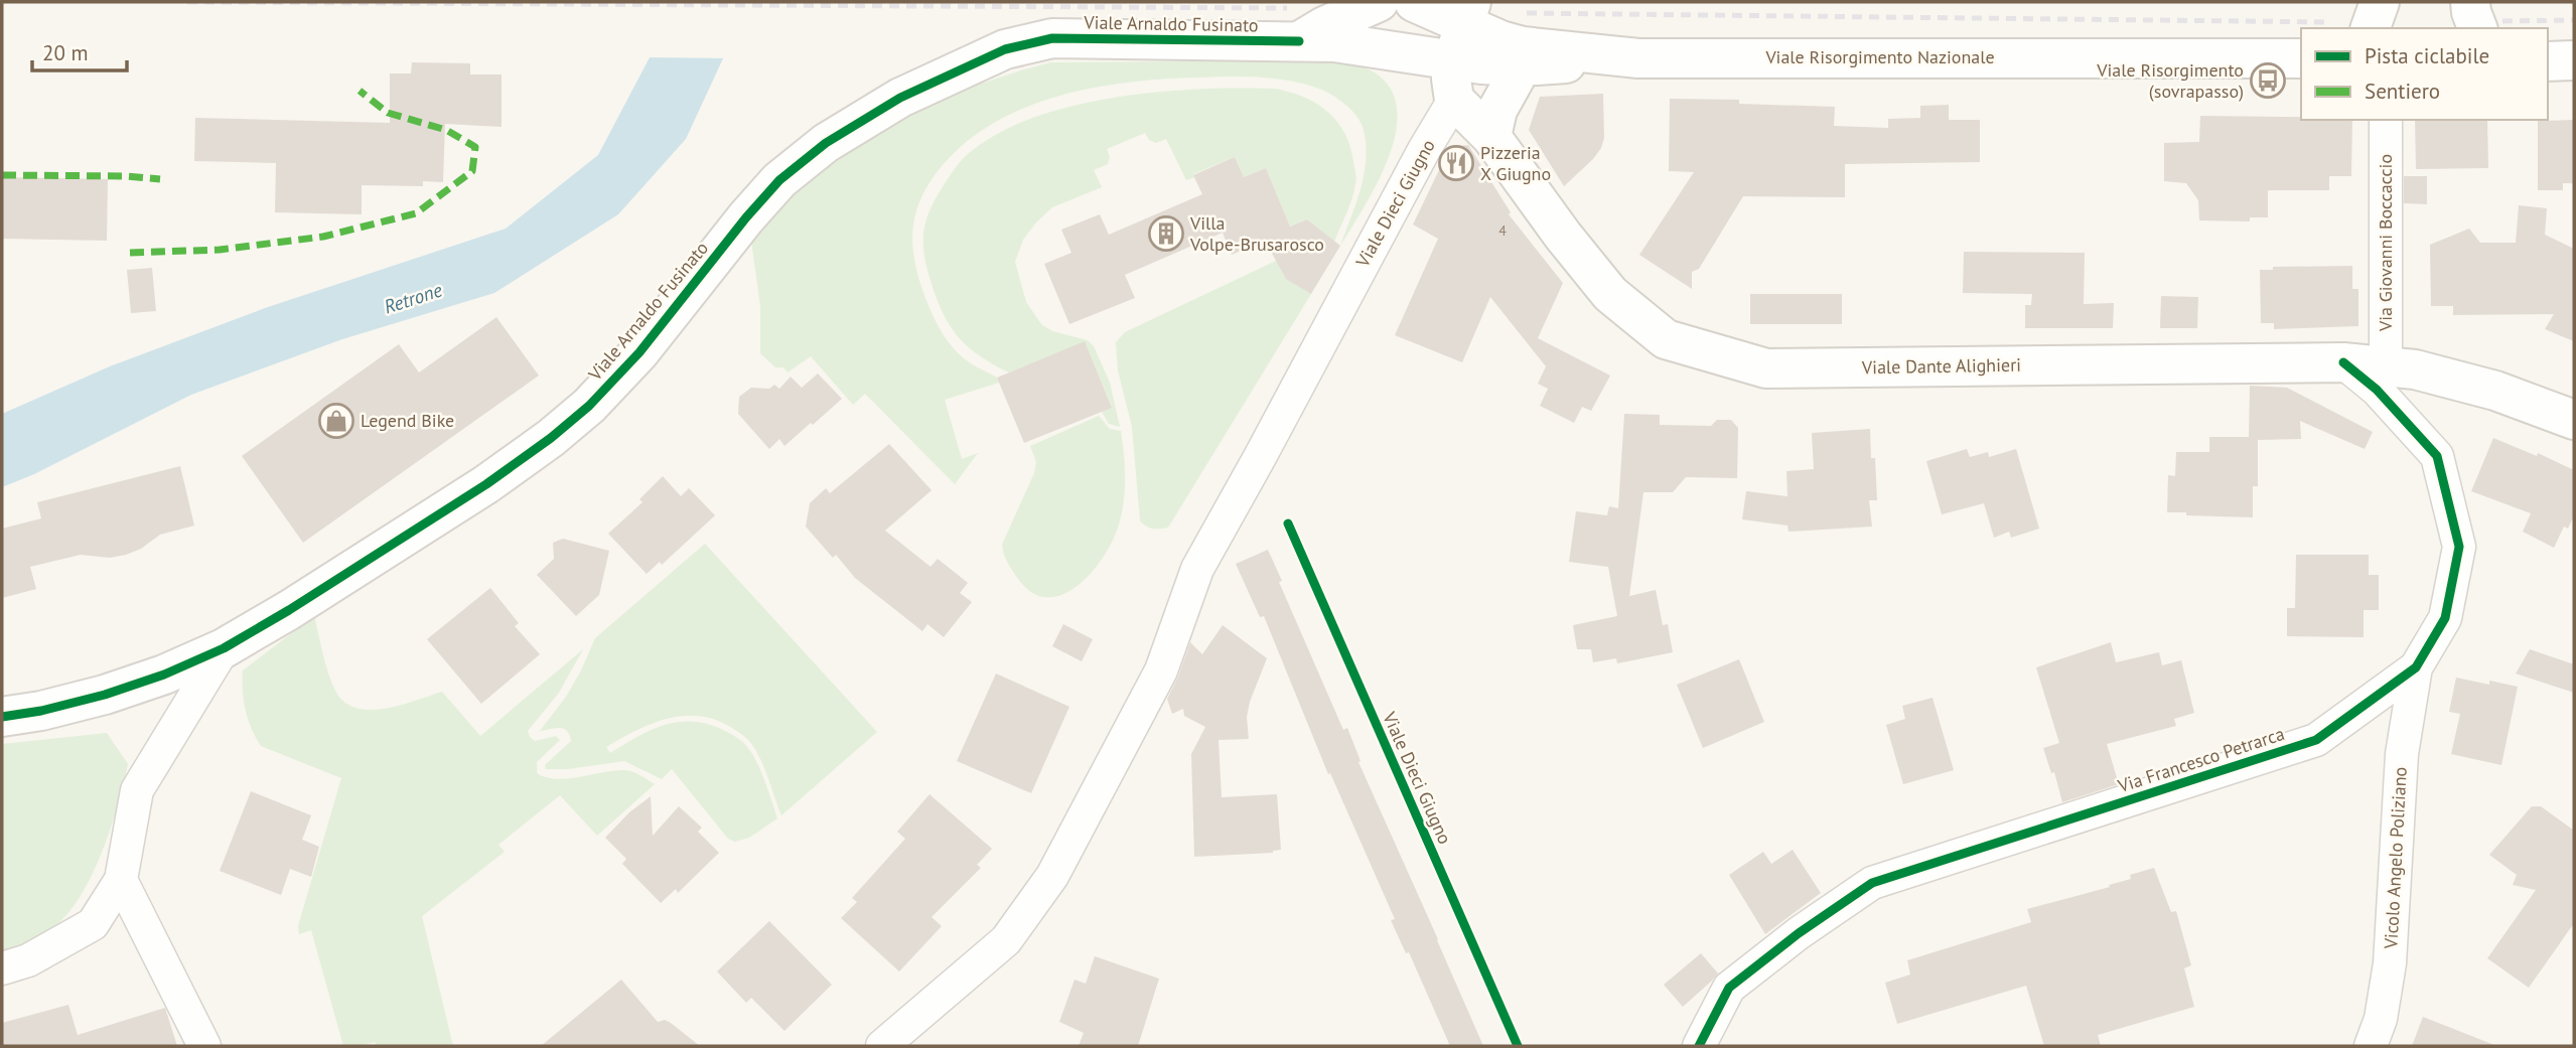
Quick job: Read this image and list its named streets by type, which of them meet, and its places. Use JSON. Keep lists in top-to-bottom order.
{
  "streets": {
    "main road": ["Viale Arnaldo Fusinato", "Viale Risorgimento Nazionale", "Viale Dante Alighieri"],
    "street": [
      "Viale Dieci Giugno",
      "Via Giovanni Boccaccio",
      "Via Francesco Petrarca",
      "Vicolo Angelo Poliziano"
    ]
  },
  "crossings": [
    ["Viale Arnaldo Fusinato", "Viale Risorgimento Nazionale"],
    ["Viale Dieci Giugno", "Viale Dante Alighieri"],
    ["Via Giovanni Boccaccio", "Viale Dante Alighieri"],
    ["Viale Dante Alighieri", "Via Francesco Petrarca"],
    ["Via Francesco Petrarca", "Vicolo Angelo Poliziano"]
  ],
  "water": ["Retrone"],
  "places": {
    "bus stop": ["Viale Risorgimento (sovrapasso)"],
    "restaurant": ["Pizzeria X Giugno"],
    "building": ["Villa Volpe-Brusarosco"],
    "shop": ["Legend Bike"]
  },
  "house_numbers": ["4"],
  "legend": ["Pista ciclabile", "Sentiero"],
  "scale_bar": "20 m"
}
